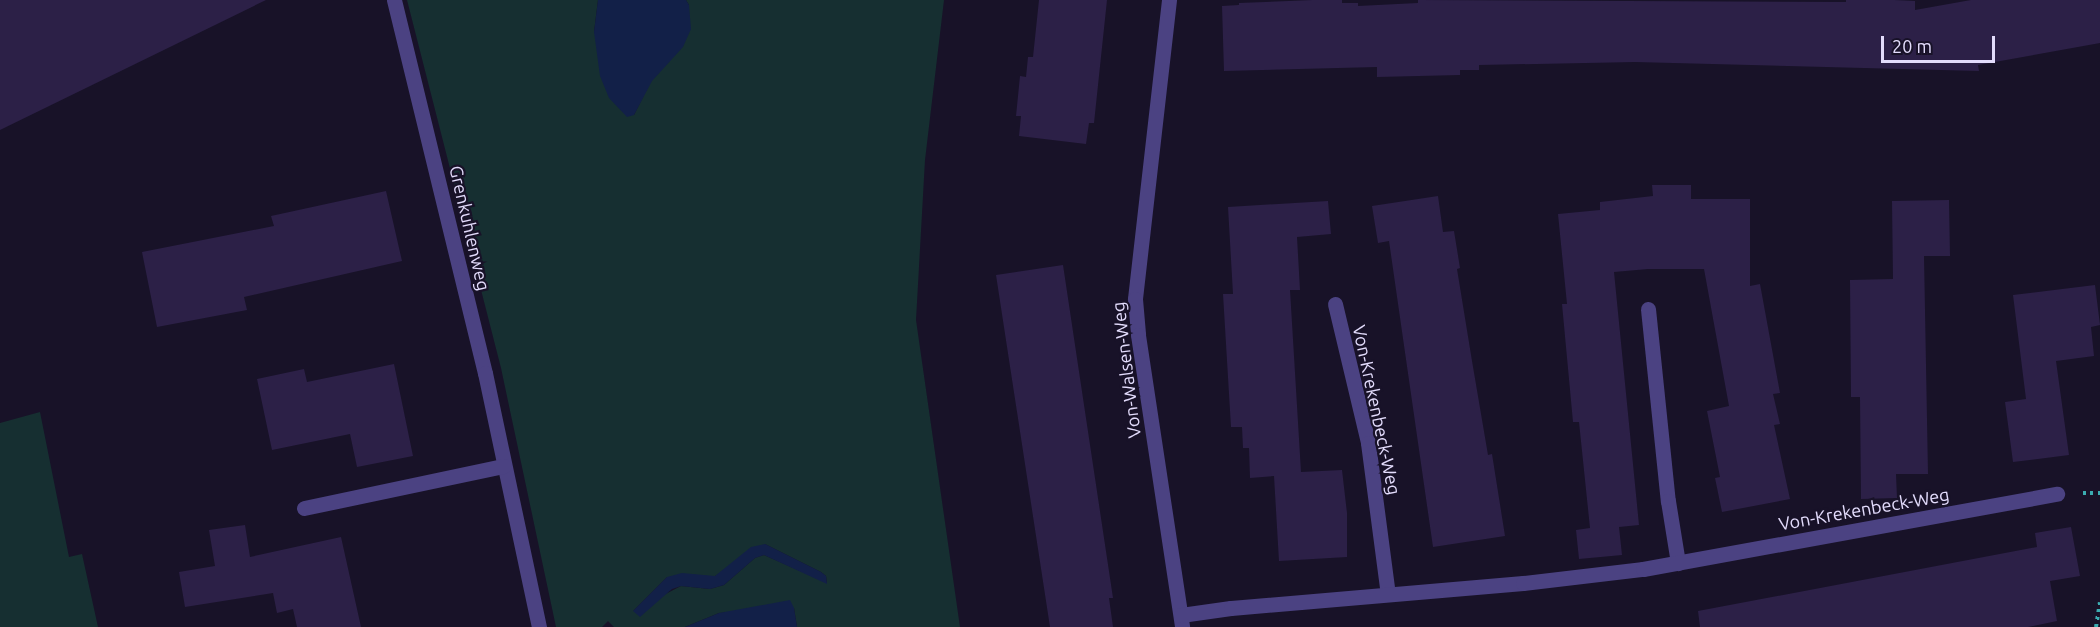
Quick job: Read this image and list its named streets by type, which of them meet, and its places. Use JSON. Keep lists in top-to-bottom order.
{
  "streets": {
    "street": ["Grenkuhlenweg", "Von-Walsen-Weg", "Von-Krekenbeck-Weg"]
  },
  "crossings": [
    ["Von-Walsen-Weg", "Von-Krekenbeck-Weg"]
  ],
  "scale_bar": "20 m"
}
